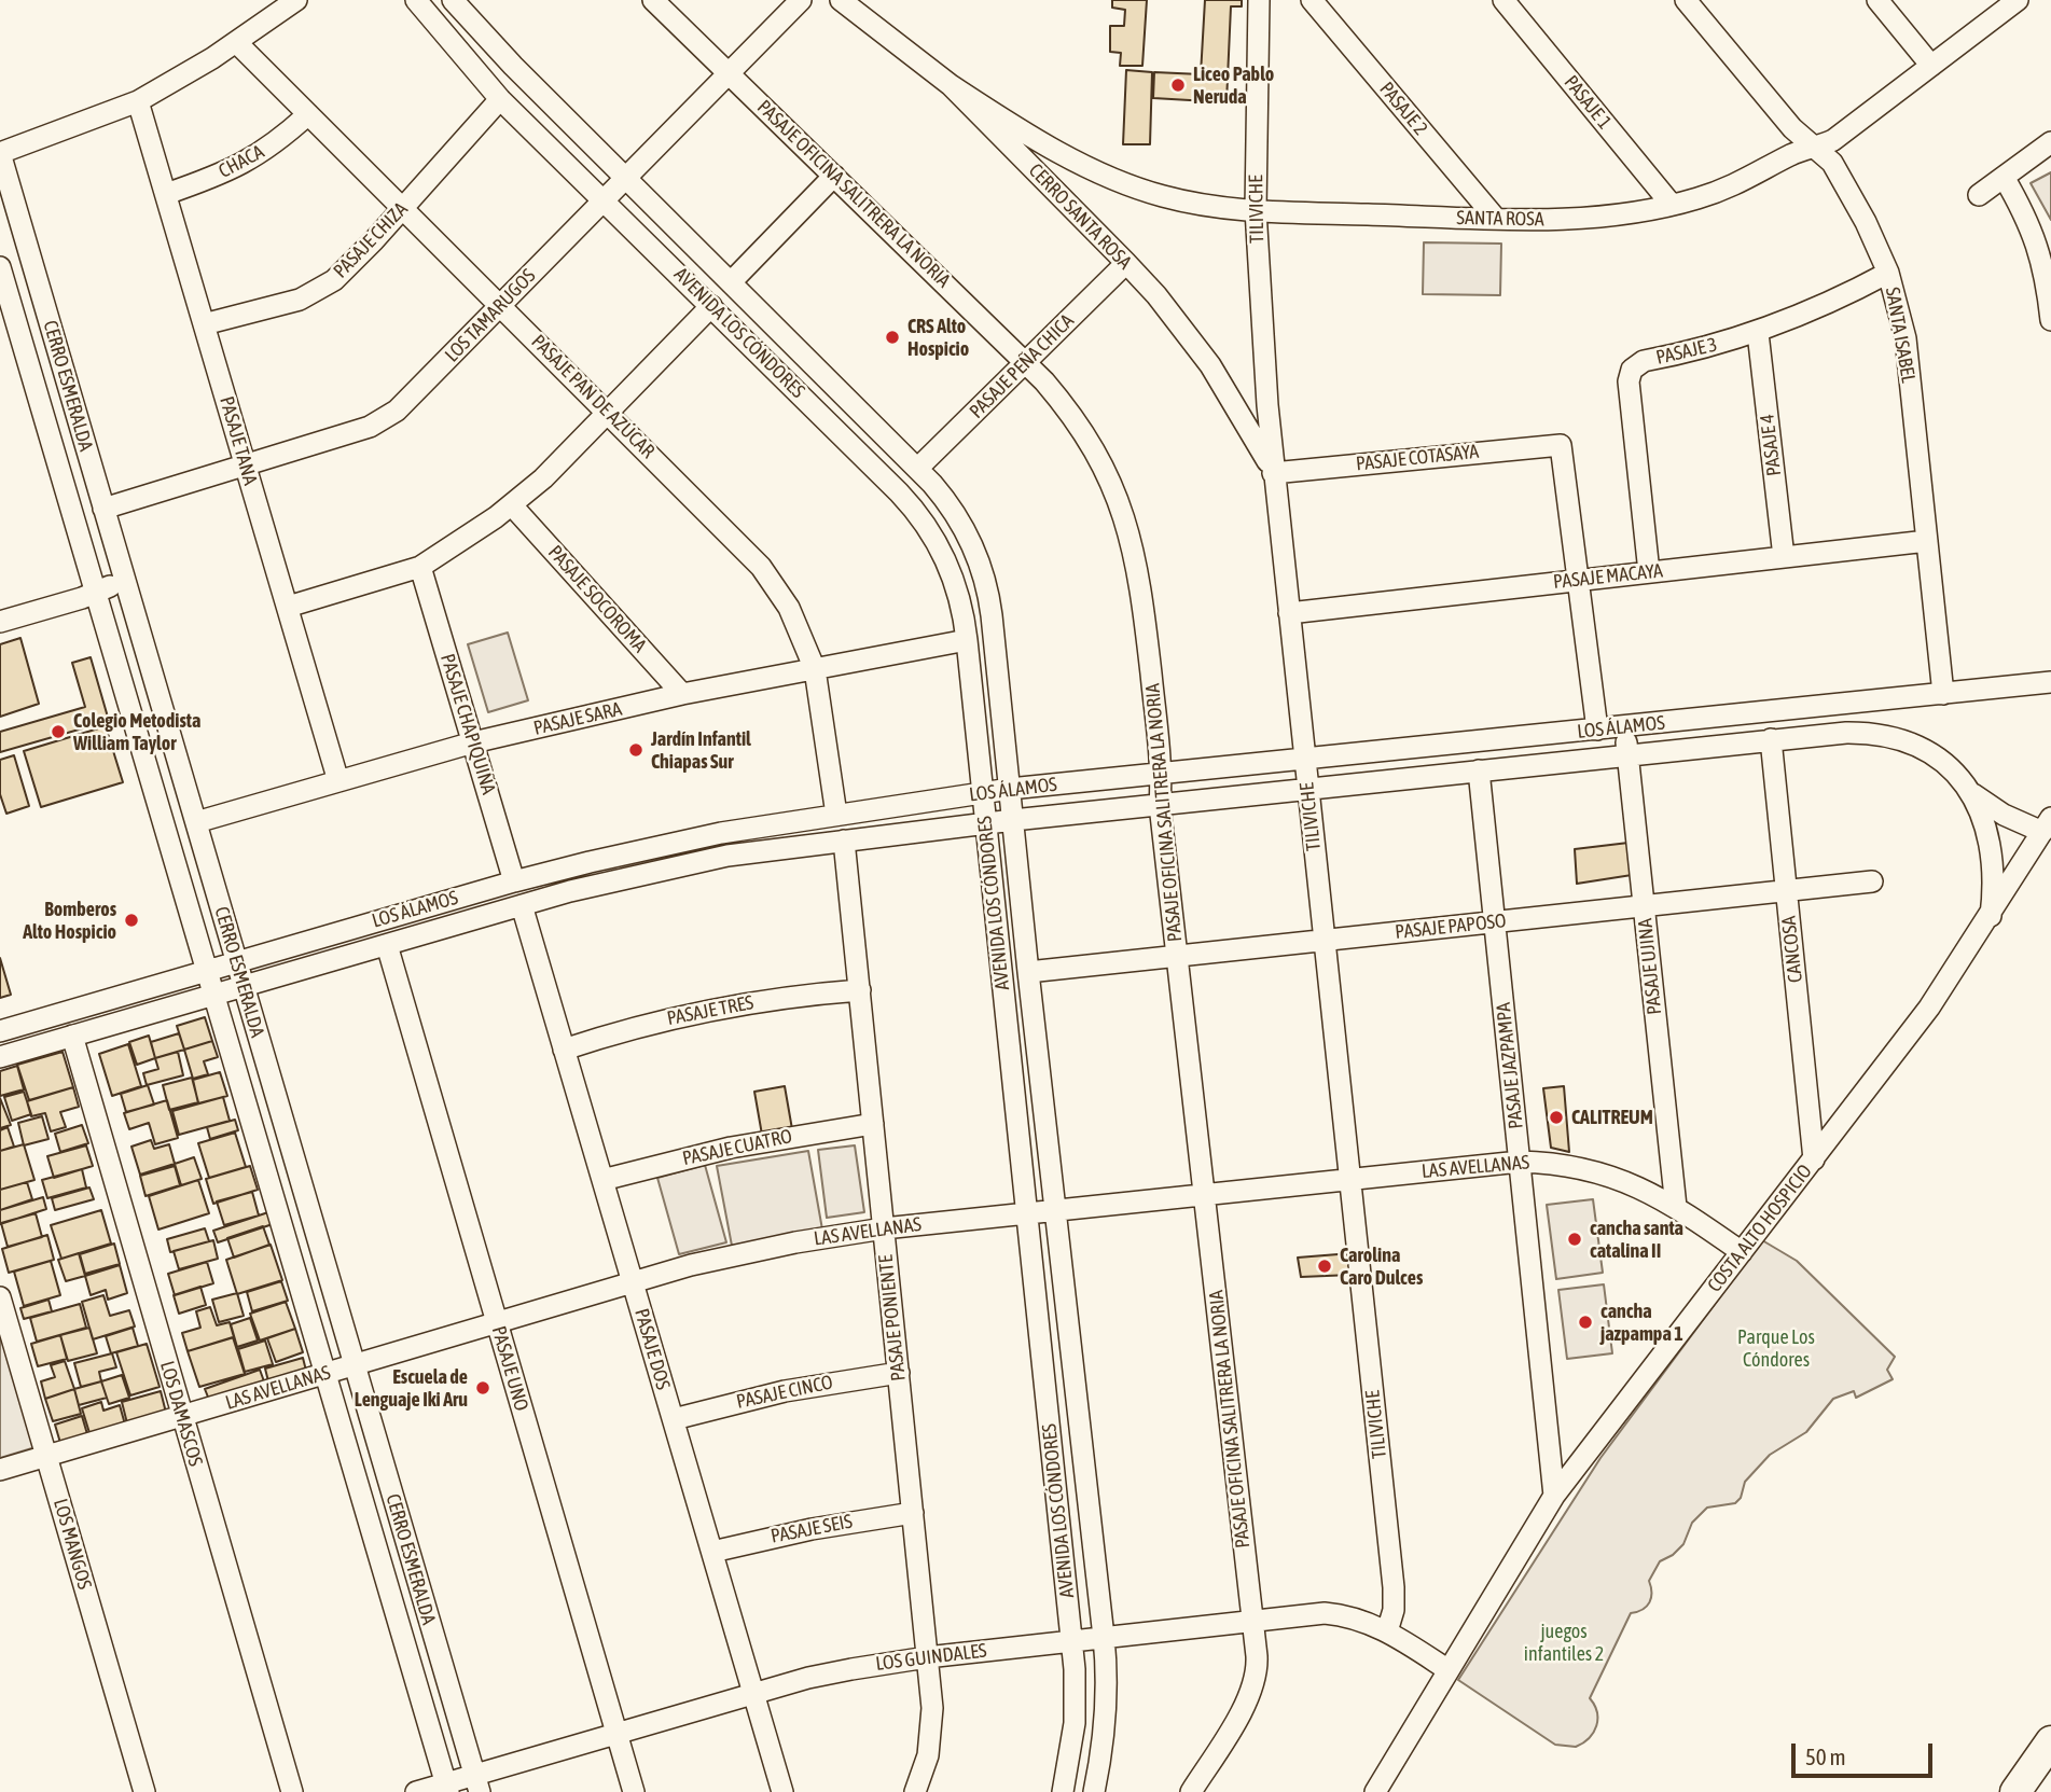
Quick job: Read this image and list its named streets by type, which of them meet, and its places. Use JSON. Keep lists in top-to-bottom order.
{
  "streets": {
    "street": [
      "PASAJE 1",
      "PASAJE 2",
      "CHACA",
      "PASAJE OFICINA SALITRERA LA NORIA",
      "TILIVICHE",
      "CERRO SANTA ROSA",
      "SANTA ROSA",
      "PASAJE CHIZA",
      "LOS TAMARUGOS",
      "AVENIDA LOS CÓNDORES",
      "SANTA ISABEL",
      "PASAJE 3",
      "PASAJE PEÑA CHICA",
      "CERRO ESMERALDA",
      "PASAJE PAN DE AZÚCAR",
      "PASAJE TANA",
      "PASAJE 4",
      "PASAJE COTASAYA",
      "PASAJE MACAYA",
      "PASAJE SOCOROMA",
      "PASAJE SARA",
      "PASAJE CHAPIQUIÑA",
      "LOS ÁLAMOS",
      "PASAJE PAPOSO",
      "CANCOSA",
      "PASAJE UJINA",
      "PASAJE TRES",
      "PASAJE JAZPAMPA",
      "PASAJE CUATRO",
      "LAS AVELLANAS",
      "COSTA ALTO HOSPICIO",
      "PASAJE PONIENTE",
      "PASAJE DOS",
      "PASAJE UNO",
      "PASAJE CINCO",
      "LOS DAMASCOS",
      "PASAJE SEIS",
      "LOS MANGOS",
      "LOS GUINDALES"
    ]
  },
  "crossings": [
    ["PASAJE 1", "SANTA ROSA"],
    ["PASAJE 2", "SANTA ROSA"],
    ["CHACA", "PASAJE PAN DE AZÚCAR"],
    ["CHACA", "PASAJE TANA"],
    ["PASAJE OFICINA SALITRERA LA NORIA", "LOS TAMARUGOS"],
    ["PASAJE OFICINA SALITRERA LA NORIA", "PASAJE PEÑA CHICA"],
    ["PASAJE OFICINA SALITRERA LA NORIA", "LOS ÁLAMOS"],
    ["PASAJE OFICINA SALITRERA LA NORIA", "PASAJE PAPOSO"],
    ["PASAJE OFICINA SALITRERA LA NORIA", "LAS AVELLANAS"],
    ["PASAJE OFICINA SALITRERA LA NORIA", "LOS GUINDALES"],
    ["TILIVICHE", "CERRO SANTA ROSA"],
    ["TILIVICHE", "SANTA ROSA"],
    ["TILIVICHE", "PASAJE COTASAYA"],
    ["TILIVICHE", "PASAJE MACAYA"],
    ["TILIVICHE", "LOS ÁLAMOS"],
    ["TILIVICHE", "PASAJE PAPOSO"],
    ["TILIVICHE", "LAS AVELLANAS"],
    ["TILIVICHE", "LOS GUINDALES"],
    ["CERRO SANTA ROSA", "SANTA ROSA"],
    ["CERRO SANTA ROSA", "PASAJE PEÑA CHICA"],
    ["CERRO SANTA ROSA", "PASAJE COTASAYA"],
    ["SANTA ROSA", "SANTA ISABEL"],
    ["PASAJE CHIZA", "AVENIDA LOS CÓNDORES"],
    ["PASAJE CHIZA", "PASAJE PAN DE AZÚCAR"],
    ["PASAJE CHIZA", "PASAJE TANA"],
    ["LOS TAMARUGOS", "AVENIDA LOS CÓNDORES"],
    ["LOS TAMARUGOS", "CERRO ESMERALDA"],
    ["LOS TAMARUGOS", "PASAJE PAN DE AZÚCAR"],
    ["LOS TAMARUGOS", "PASAJE TANA"],
    ["AVENIDA LOS CÓNDORES", "PASAJE PEÑA CHICA"],
    ["AVENIDA LOS CÓNDORES", "PASAJE SARA"],
    ["AVENIDA LOS CÓNDORES", "LOS ÁLAMOS"],
    ["AVENIDA LOS CÓNDORES", "PASAJE PAPOSO"],
    ["AVENIDA LOS CÓNDORES", "LAS AVELLANAS"],
    ["AVENIDA LOS CÓNDORES", "LOS GUINDALES"],
    ["SANTA ISABEL", "PASAJE 3"],
    ["SANTA ISABEL", "PASAJE MACAYA"],
    ["SANTA ISABEL", "LOS ÁLAMOS"],
    ["PASAJE 3", "PASAJE 4"],
    ["PASAJE 3", "PASAJE MACAYA"],
    ["CERRO ESMERALDA", "PASAJE SARA"],
    ["CERRO ESMERALDA", "LOS ÁLAMOS"],
    ["CERRO ESMERALDA", "LAS AVELLANAS"],
    ["CERRO ESMERALDA", "LOS GUINDALES"],
    ["PASAJE PAN DE AZÚCAR", "PASAJE SARA"],
    ["PASAJE PAN DE AZÚCAR", "LOS ÁLAMOS"],
    ["PASAJE TANA", "PASAJE SARA"],
    ["PASAJE 4", "PASAJE MACAYA"],
    ["PASAJE COTASAYA", "PASAJE MACAYA"],
    ["PASAJE SOCOROMA", "PASAJE SARA"],
    ["PASAJE SARA", "PASAJE CHAPIQUIÑA"],
    ["PASAJE CHAPIQUIÑA", "LOS ÁLAMOS"],
    ["LOS ÁLAMOS", "CANCOSA"],
    ["LOS ÁLAMOS", "PASAJE UJINA"],
    ["LOS ÁLAMOS", "PASAJE JAZPAMPA"],
    ["LOS ÁLAMOS", "COSTA ALTO HOSPICIO"],
    ["LOS ÁLAMOS", "PASAJE PONIENTE"],
    ["LOS ÁLAMOS", "PASAJE DOS"],
    ["LOS ÁLAMOS", "PASAJE UNO"],
    ["LOS ÁLAMOS", "LOS DAMASCOS"],
    ["PASAJE PAPOSO", "CANCOSA"],
    ["PASAJE PAPOSO", "PASAJE UJINA"],
    ["PASAJE PAPOSO", "PASAJE JAZPAMPA"],
    ["CANCOSA", "COSTA ALTO HOSPICIO"],
    ["PASAJE UJINA", "LAS AVELLANAS"],
    ["PASAJE TRES", "PASAJE PONIENTE"],
    ["PASAJE TRES", "PASAJE DOS"],
    ["PASAJE JAZPAMPA", "LAS AVELLANAS"],
    ["PASAJE JAZPAMPA", "COSTA ALTO HOSPICIO"],
    ["PASAJE CUATRO", "PASAJE PONIENTE"],
    ["PASAJE CUATRO", "PASAJE DOS"],
    ["LAS AVELLANAS", "COSTA ALTO HOSPICIO"],
    ["LAS AVELLANAS", "PASAJE PONIENTE"],
    ["LAS AVELLANAS", "PASAJE DOS"],
    ["LAS AVELLANAS", "PASAJE UNO"],
    ["LAS AVELLANAS", "LOS DAMASCOS"],
    ["LAS AVELLANAS", "LOS MANGOS"],
    ["COSTA ALTO HOSPICIO", "LOS GUINDALES"],
    ["PASAJE PONIENTE", "PASAJE CINCO"],
    ["PASAJE PONIENTE", "PASAJE SEIS"],
    ["PASAJE PONIENTE", "LOS GUINDALES"],
    ["PASAJE DOS", "PASAJE CINCO"],
    ["PASAJE DOS", "PASAJE SEIS"],
    ["PASAJE DOS", "LOS GUINDALES"],
    ["PASAJE UNO", "LOS GUINDALES"]
  ],
  "parks": ["Parque Los Cóndores", "juegos infantiles 2"],
  "places": [
    "Liceo Pablo Neruda",
    "CRS Alto Hospicio",
    "Colegio Metodista William Taylor",
    "Jardín Infantil Chiapas Sur",
    "Bomberos Alto Hospicio",
    "CALITREUM",
    "cancha santa catalina II",
    "Carolina Caro Dulces",
    "cancha jazpampa 1",
    "Escuela de Lenguaje Iki Aru"
  ],
  "scale_bar": "50 m"
}
